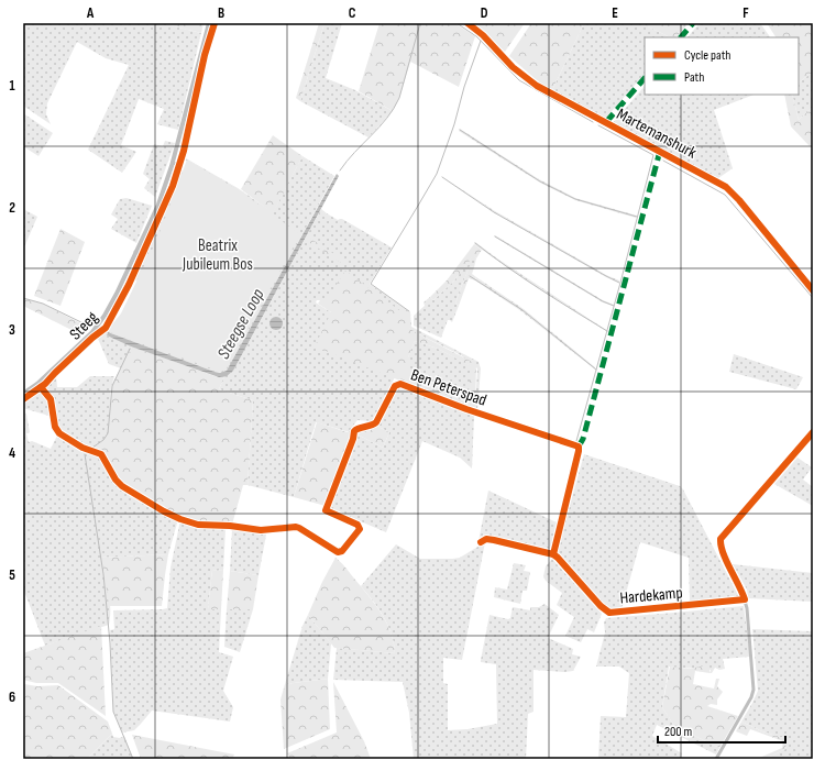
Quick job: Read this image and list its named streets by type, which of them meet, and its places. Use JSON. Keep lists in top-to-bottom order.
{
  "streets": {
    "street": ["Martemanshurk", "Steeg", "Hardekamp"],
    "cycle path": ["Ben Peterspad"]
  },
  "water": ["Steegse Loop"],
  "parks": ["Beatrix Jubileum Bos"],
  "legend": ["Cycle path", "Path"],
  "scale_bar": "200 m",
  "grid": {
    "columns": [
      "A",
      "B",
      "C",
      "D",
      "E",
      "F"
    ],
    "rows": [
      "1",
      "2",
      "3",
      "4",
      "5",
      "6"
    ]
  }
}
